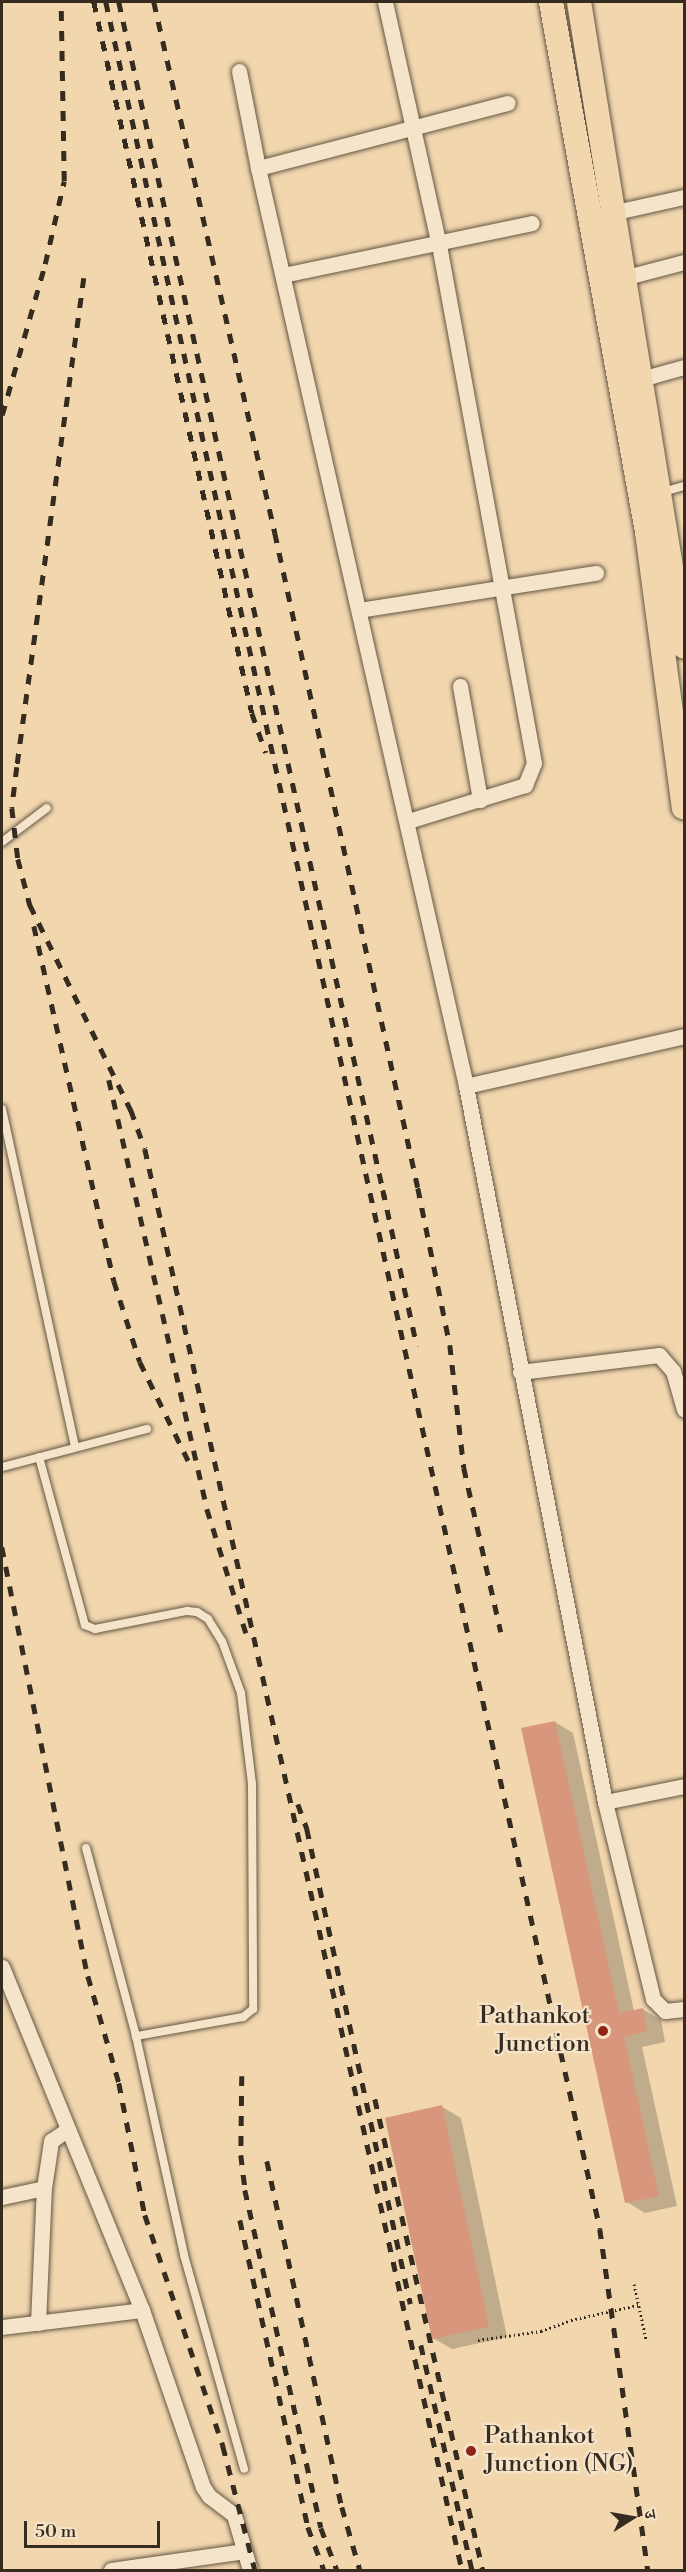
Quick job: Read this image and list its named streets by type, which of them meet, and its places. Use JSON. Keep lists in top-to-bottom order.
{
  "places": ["Pathankot Junction", "Pathankot Junction (NG)"],
  "scale_bar": "50 m",
  "north": "right"
}
